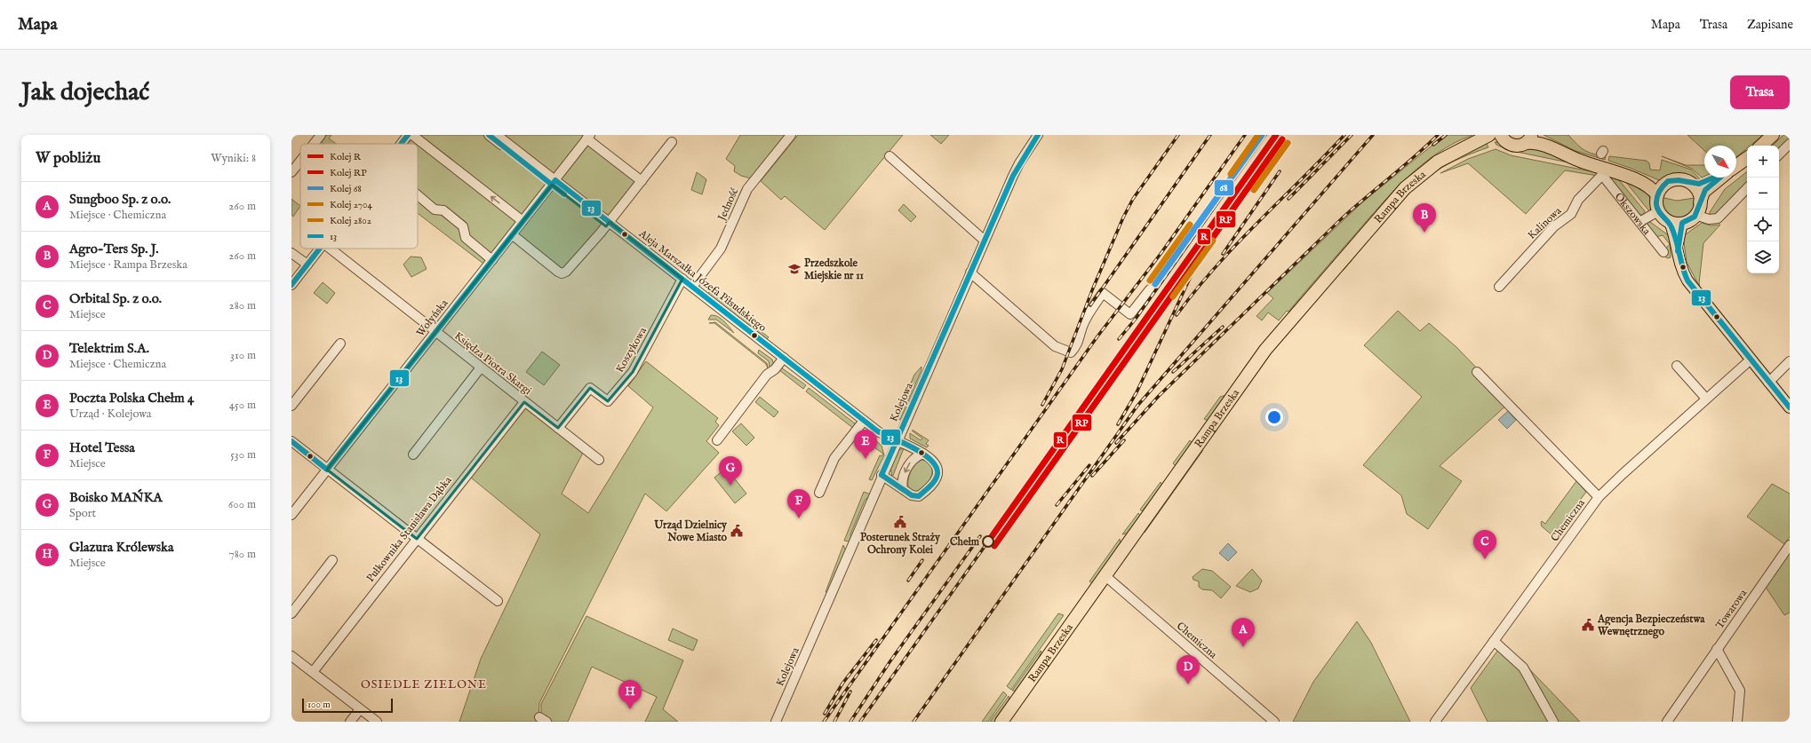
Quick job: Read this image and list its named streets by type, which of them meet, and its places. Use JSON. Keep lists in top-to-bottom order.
{
  "streets": {
    "highway": ["Rampa Brzeska"],
    "street": [
      "Jedność",
      "Okszowska",
      "Kalinowa",
      "Aleja Marszałka Józefa Piłsudskiego",
      "Wołyńska",
      "Koszykowa",
      "Księdza Piotra Skargi",
      "Kolejowa",
      "Chemiczna",
      "Pułkownika Stanisława Dąbka",
      "Towarowa"
    ]
  },
  "crossings": [
    ["Rampa Brzeska", "Chemiczna"],
    ["Jedność", "Aleja Marszałka Józefa Piłsudskiego"],
    ["Okszowska", "Kalinowa"],
    ["Aleja Marszałka Józefa Piłsudskiego", "Wołyńska"],
    ["Aleja Marszałka Józefa Piłsudskiego", "Koszykowa"],
    ["Aleja Marszałka Józefa Piłsudskiego", "Kolejowa"],
    ["Wołyńska", "Księdza Piotra Skargi"],
    ["Koszykowa", "Księdza Piotra Skargi"],
    ["Księdza Piotra Skargi", "Pułkownika Stanisława Dąbka"]
  ],
  "districts": ["OSIEDLE ZIELONE"],
  "places": {
    "school or university": ["Przedszkole Miejskie nr 11"],
    "public building": ["Posterunek Straży Ochrony Kolei", "Urząd Dzielnicy Nowe Miasto", "Agencja Bezpieczeństwa Wewnętrznego"],
    "other": ["Chełm"]
  },
  "lines": [
    "rail line R",
    "rail line 68",
    "rail line 2802",
    "transit line 13",
    "rail line RP",
    "rail line 2704"
  ],
  "legend": [
    "Kolej R",
    "Kolej RP",
    "Kolej 68",
    "Kolej 2704",
    "Kolej 2802",
    "13"
  ],
  "scale_bar": "100 m",
  "north": "bottom right",
  "page": {
    "header": "Mapa",
    "nav": ["Mapa", "Trasa", "Zapisane"],
    "buttons": "Trasa",
    "title": "Jak dojechać",
    "heading": ["W pobliżu", "Wyniki: 8"],
    "map_buttons": ["+", "−"],
    "list": [
      {
        "mark": "A",
        "name": "Sungboo Sp. z o.o.",
        "note": "Miejsce · Chemiczna",
        "value": "260 m"
      },
      {
        "mark": "B",
        "name": "Agro-Ters Sp. J.",
        "note": "Miejsce · Rampa Brzeska",
        "value": "260 m"
      },
      {
        "mark": "C",
        "name": "Orbital Sp. z o.o.",
        "note": "Miejsce",
        "value": "280 m"
      },
      {
        "mark": "D",
        "name": "Telektrim S.A.",
        "note": "Miejsce · Chemiczna",
        "value": "310 m"
      },
      {
        "mark": "E",
        "name": "Poczta Polska Chełm 4",
        "note": "Urząd · Kolejowa",
        "value": "450 m"
      },
      {
        "mark": "F",
        "name": "Hotel Tessa",
        "note": "Miejsce",
        "value": "530 m"
      },
      {
        "mark": "G",
        "name": "Boisko MAŃKA",
        "note": "Sport",
        "value": "600 m"
      },
      {
        "mark": "H",
        "name": "Glazura Królewska",
        "note": "Miejsce",
        "value": "780 m"
      }
    ],
    "pins": [
      "B",
      "E",
      "G",
      "F",
      "C",
      "A",
      "D",
      "H"
    ],
    "scale": "100 m"
  }
}
